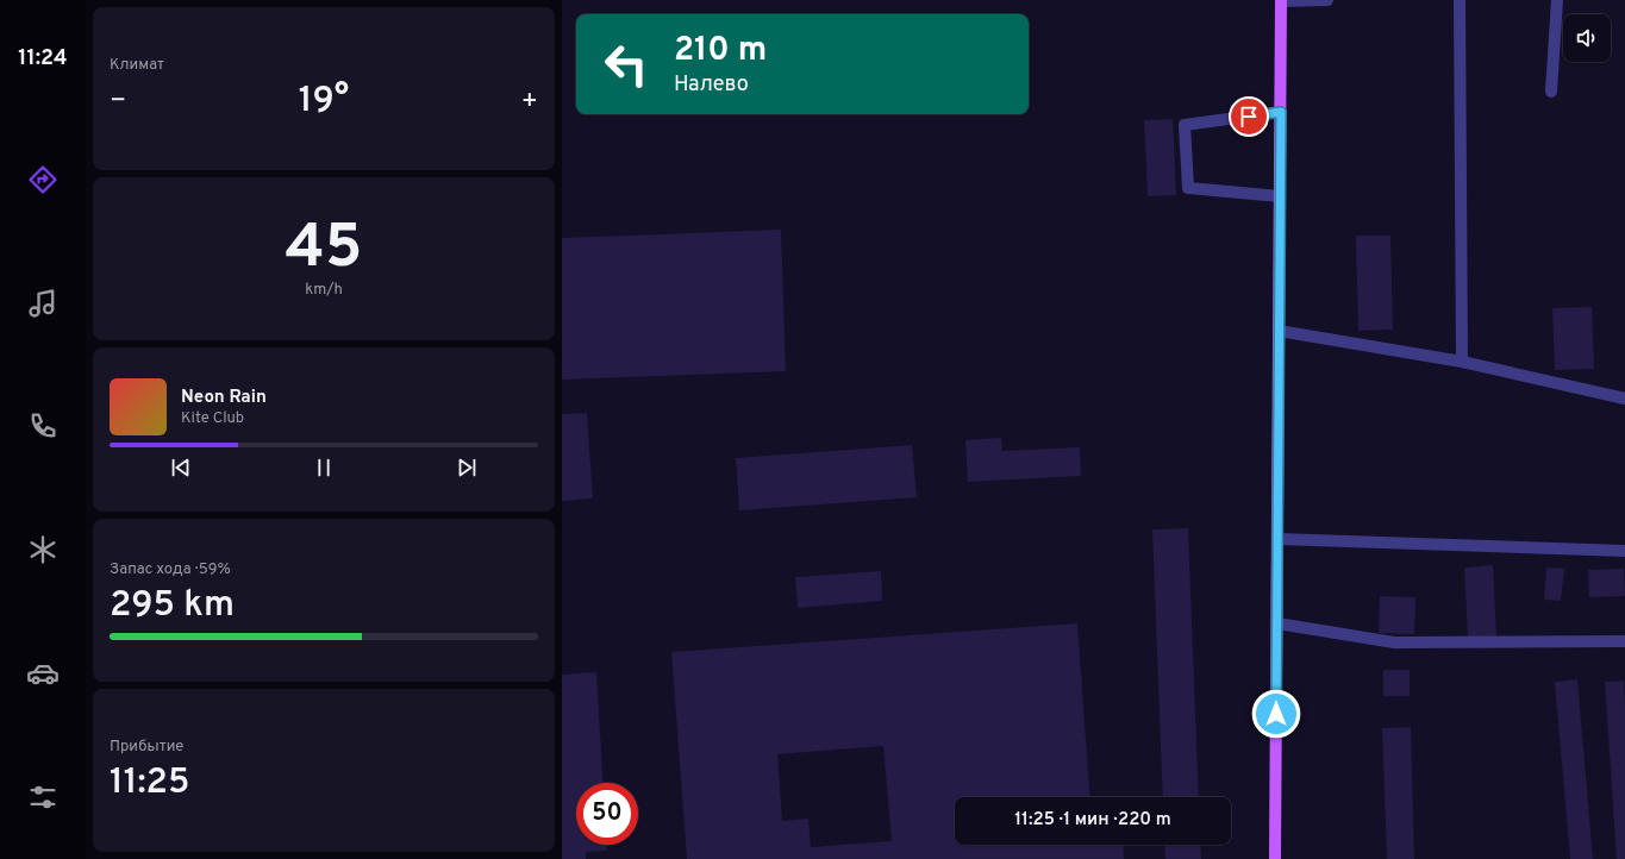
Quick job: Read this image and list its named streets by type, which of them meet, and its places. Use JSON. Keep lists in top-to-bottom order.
{
  "page": {
    "tabs": "11:24",
    "tile": [
      "Климат",
      ["45", "km/h"],
      ["Запас хода · 59%", "295 km"],
      ["Прибытие", "11:25"]
    ],
    "turn": ["210 m", "Налево"],
    "heat": ["−", "19°", "+"],
    "song": ["Neon Rain", "Kite Club"],
    "limit": "50",
    "trip": "11:25 · 1 мин · 220 m"
  }
}
